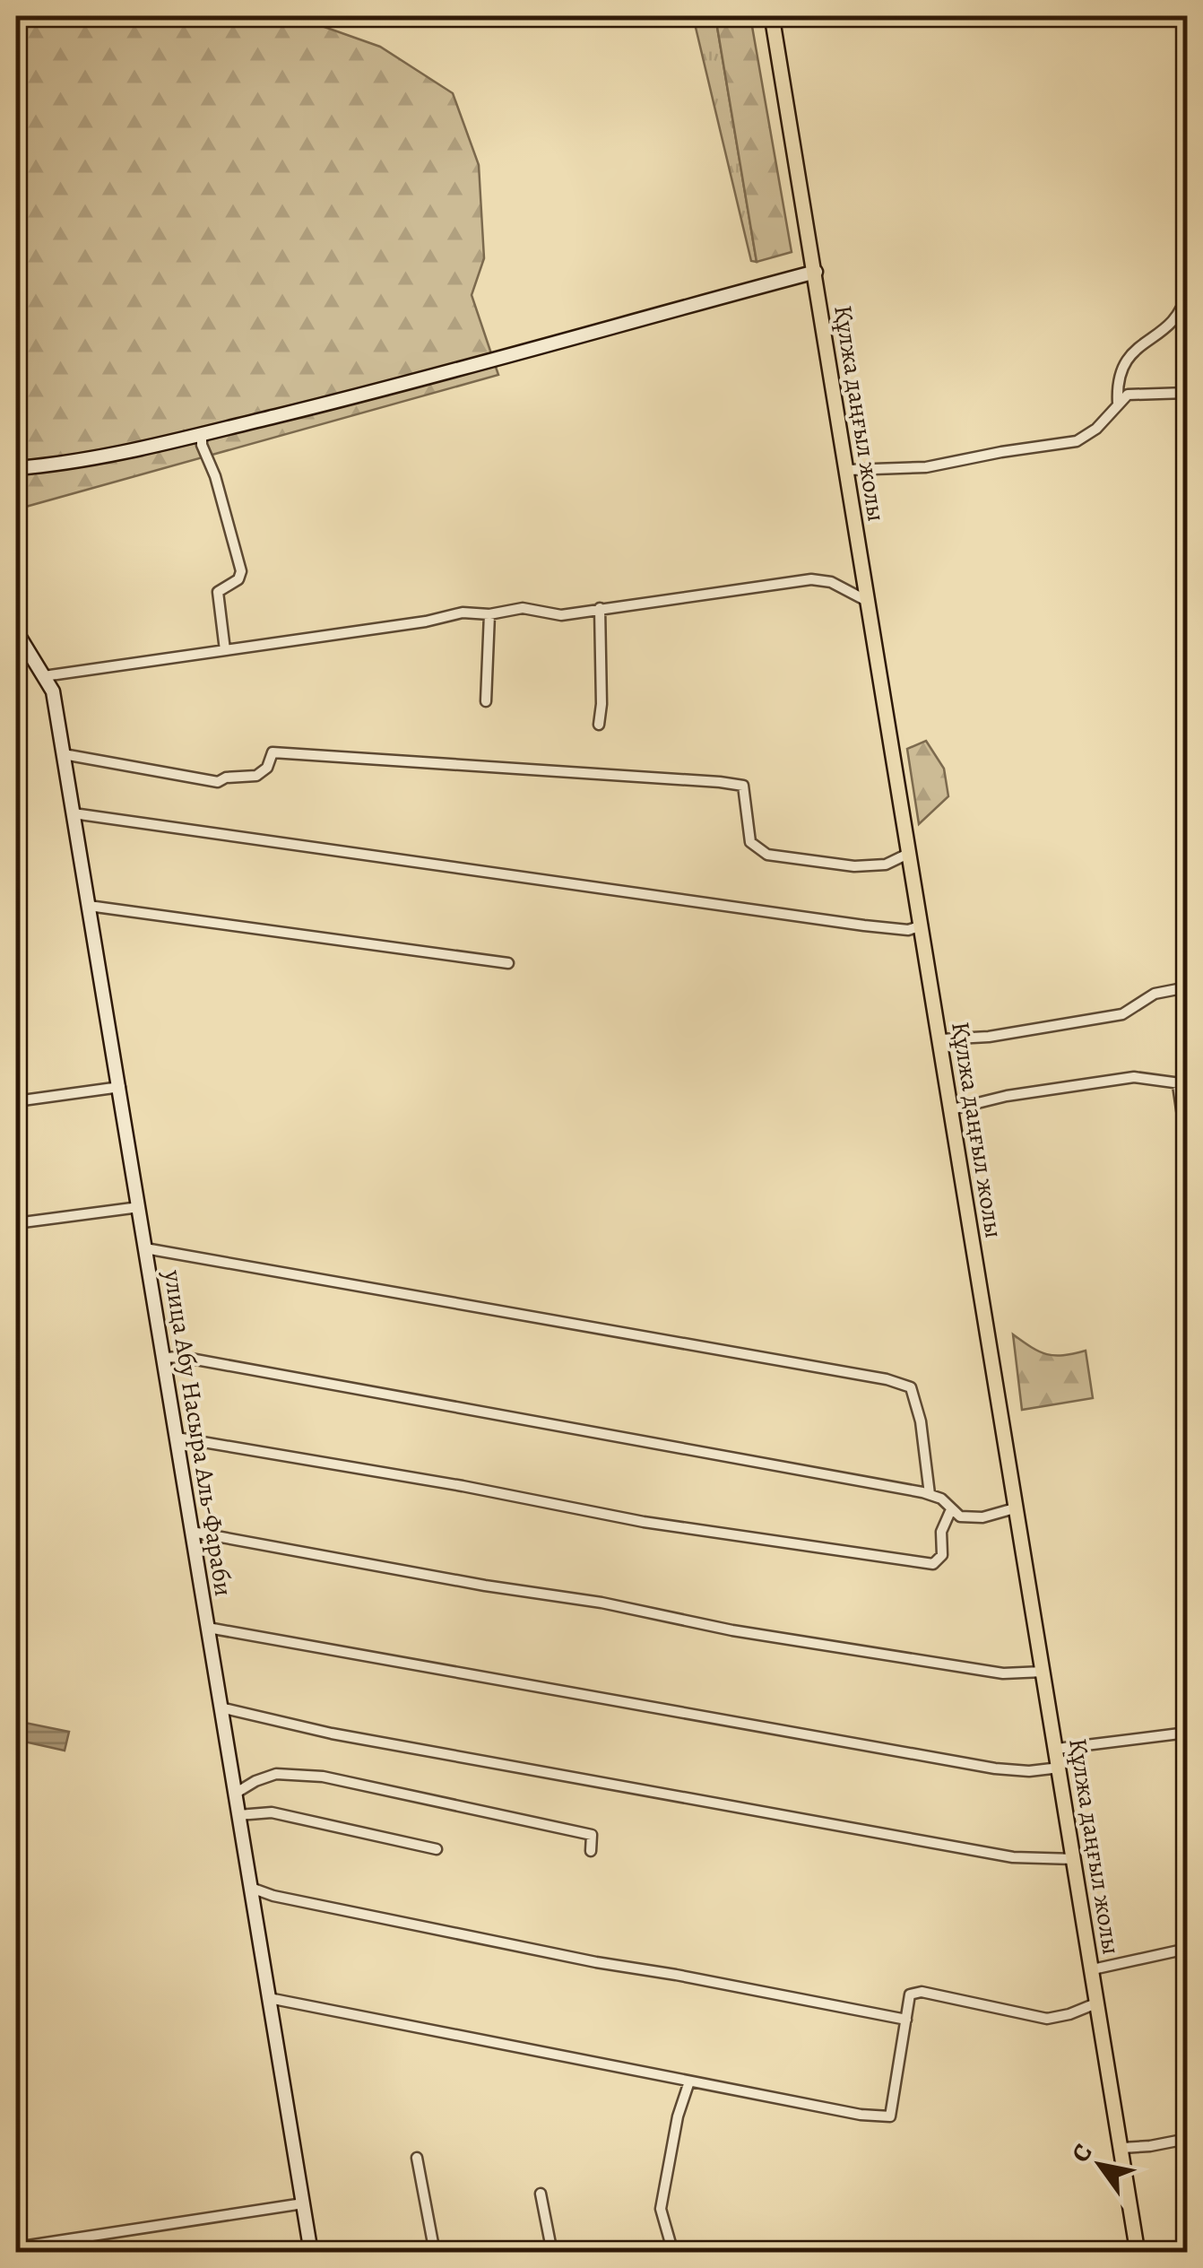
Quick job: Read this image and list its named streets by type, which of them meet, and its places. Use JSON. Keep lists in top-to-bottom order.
{
  "streets": {
    "main road": ["Құлжа даңғыл жолы"],
    "street": ["улица Абу Насыра Аль-Фараби"]
  },
  "north": "top left"
}
